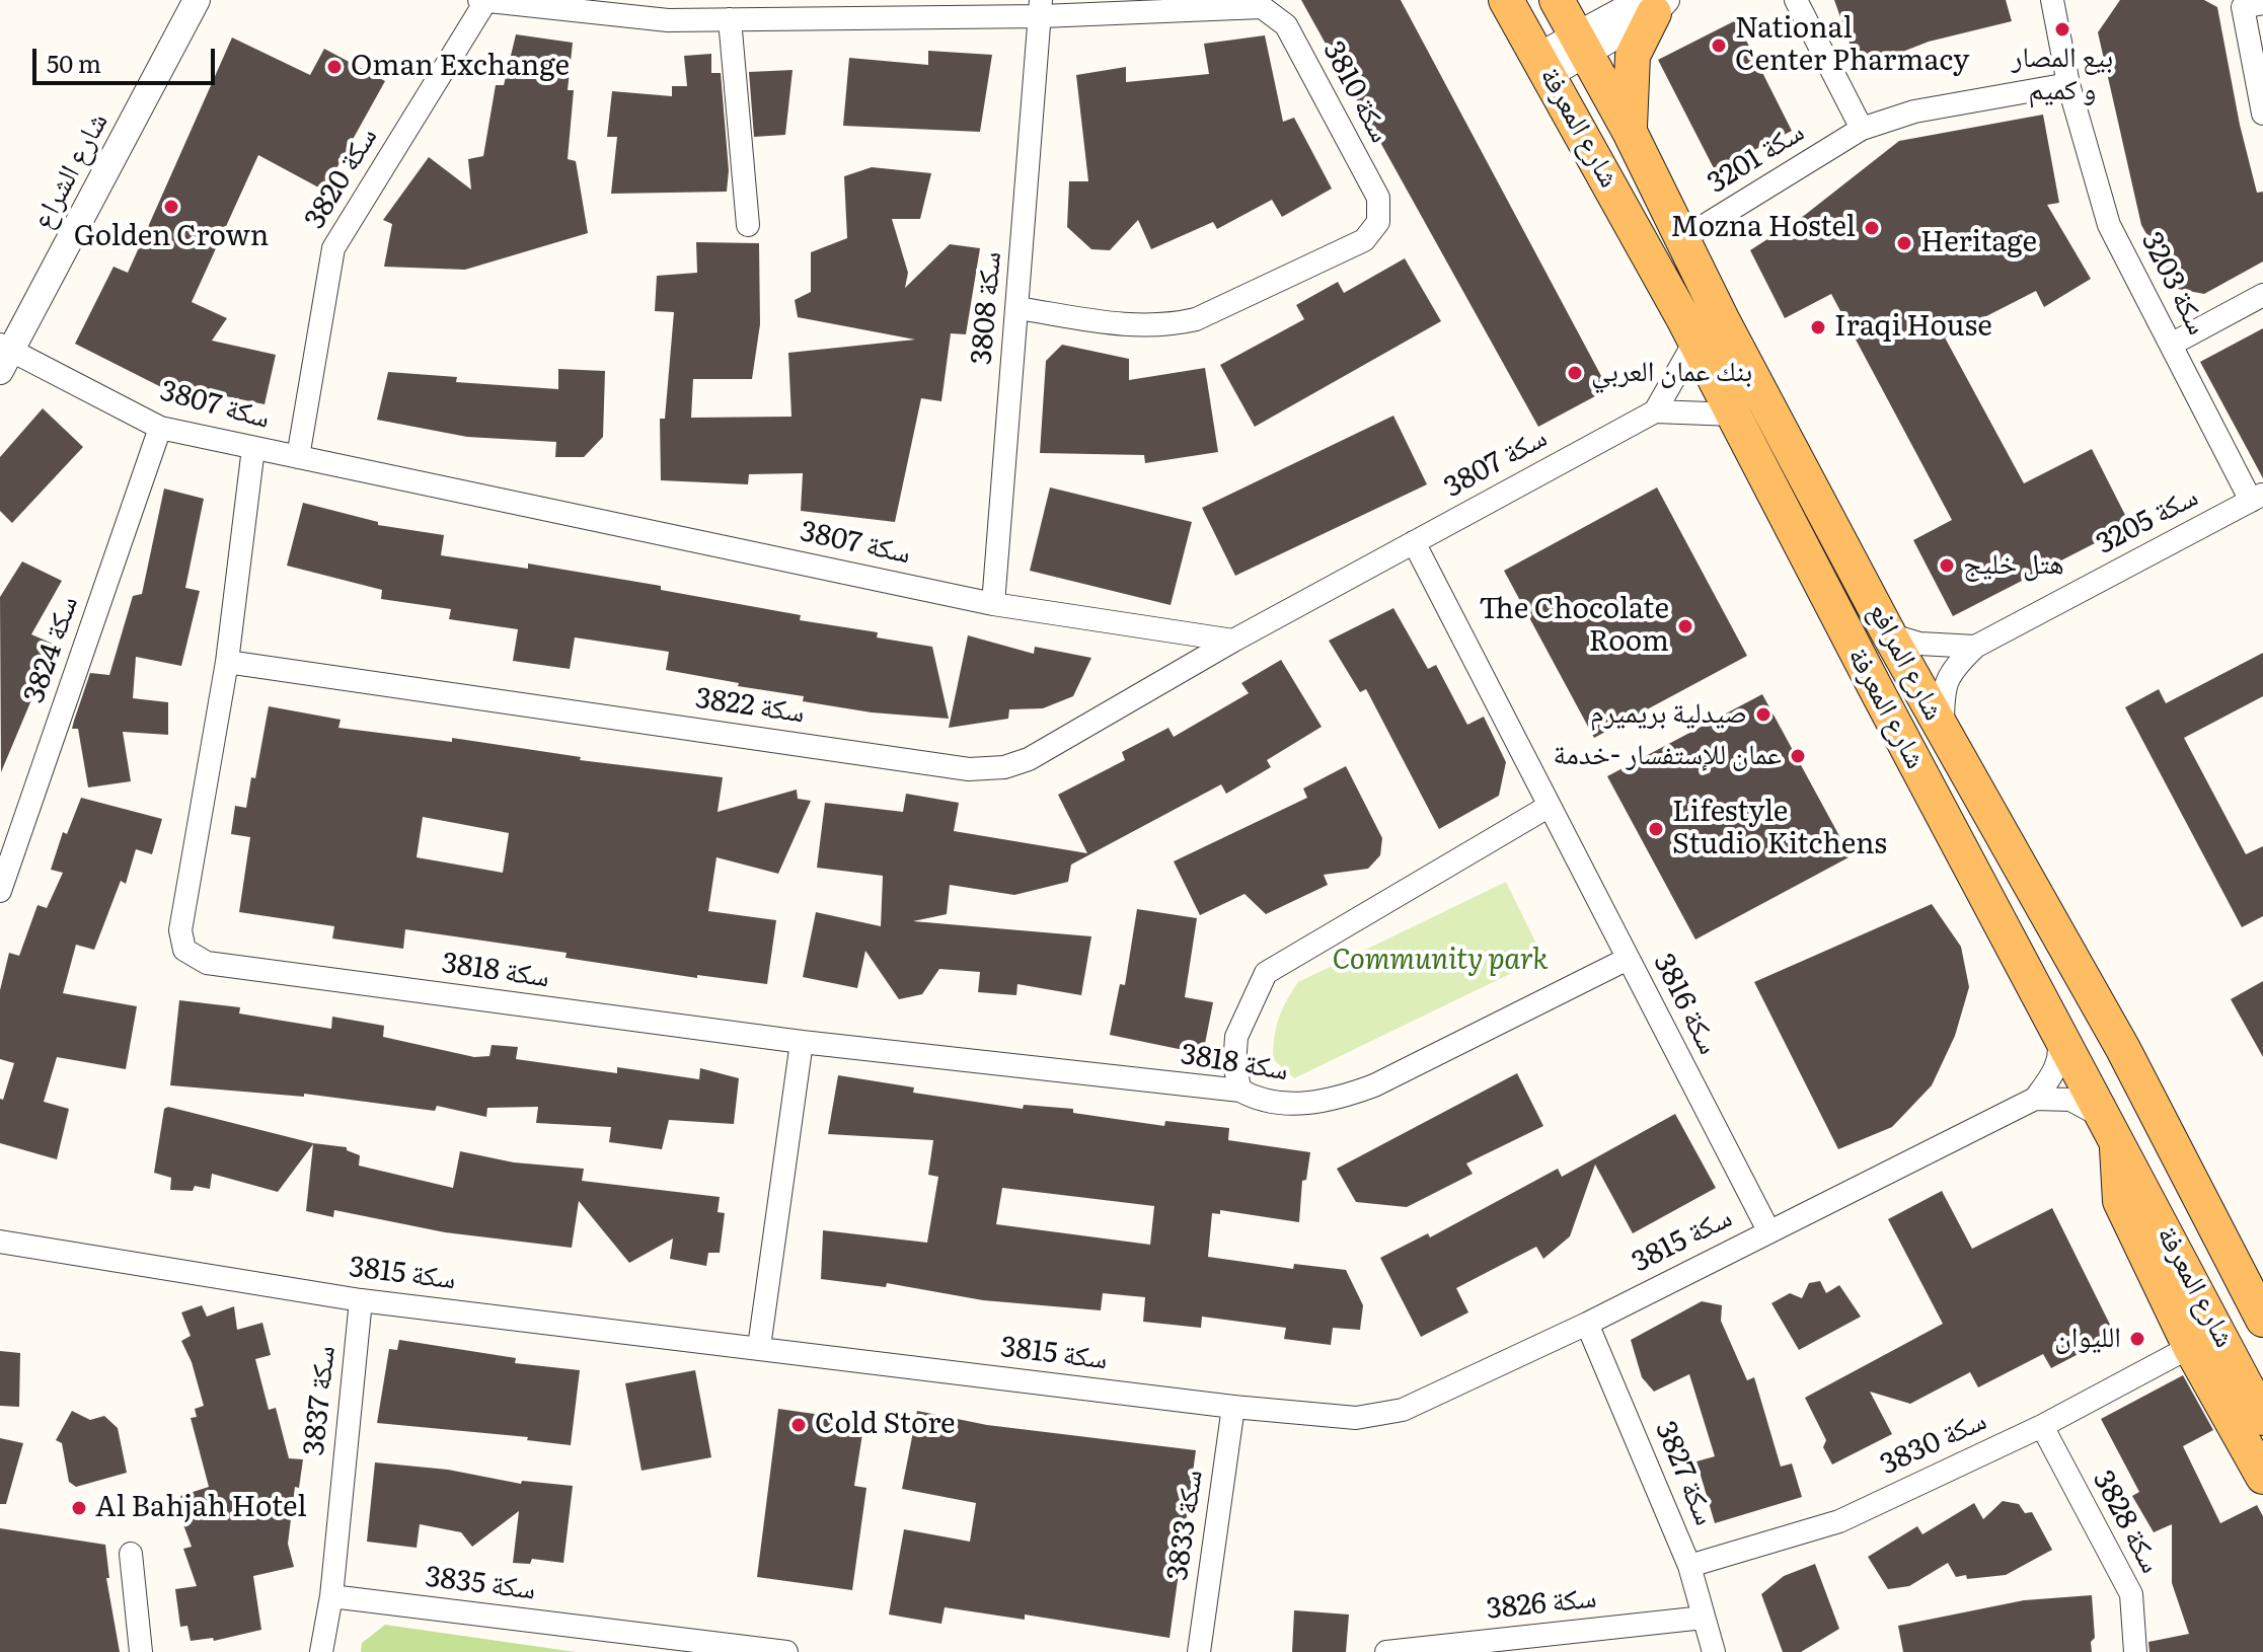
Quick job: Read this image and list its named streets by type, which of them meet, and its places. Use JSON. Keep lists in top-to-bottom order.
{
  "streets": {
    "main road": ["شارع المعرفة", "شارع المرافع"],
    "street": [
      "سكة 3810",
      "سكة 3201",
      "شارع الشراع",
      "سكة 3820",
      "سكة 3203",
      "سكة 3808",
      "سكة 3807",
      "سكة 3205",
      "سكة 3824",
      "سكة 3822",
      "سكة 3818",
      "سكة 3816",
      "سكة 3815",
      "سكة 3837",
      "سكة 3830",
      "سكة 3827",
      "سكة 3828",
      "سكة 3833",
      "سكة 3835",
      "سكة 3826"
    ]
  },
  "crossings": [
    ["سكة 3810", "سكة 3820"],
    ["سكة 3810", "سكة 3808"],
    ["سكة 3201", "سكة 3203"],
    ["سكة 3201", "شارع المرافع"],
    ["شارع الشراع", "سكة 3807"],
    ["سكة 3820", "سكة 3807"],
    ["سكة 3203", "سكة 3205"],
    ["سكة 3808", "سكة 3807"],
    ["سكة 3807", "سكة 3824"],
    ["سكة 3807", "سكة 3822"],
    ["سكة 3807", "سكة 3816"],
    ["سكة 3205", "شارع المرافع"],
    ["سكة 3822", "سكة 3818"],
    ["سكة 3818", "سكة 3816"],
    ["سكة 3816", "سكة 3815"],
    ["سكة 3815", "سكة 3837"],
    ["سكة 3815", "سكة 3827"],
    ["سكة 3815", "سكة 3833"],
    ["سكة 3837", "سكة 3835"],
    ["سكة 3830", "سكة 3827"],
    ["سكة 3830", "سكة 3828"],
    ["سكة 3827", "سكة 3826"]
  ],
  "parks": ["Community park"],
  "places": [
    "بيع المصار و كميم",
    "National Center Pharmacy",
    "Oman Exchange",
    "Golden Crown",
    "Mozna Hostel",
    "Heritage",
    "Iraqi House",
    "بنك عمان العربي",
    "هتل خلیج",
    "The Chocolate Room",
    "صيدلية بريميرم",
    "عمان للإستفسار -خدمة",
    "Lifestyle Studio Kitchens",
    "الليوان",
    "Cold Store",
    "Al Bahjah Hotel"
  ],
  "scale_bar": "50 m"
}
